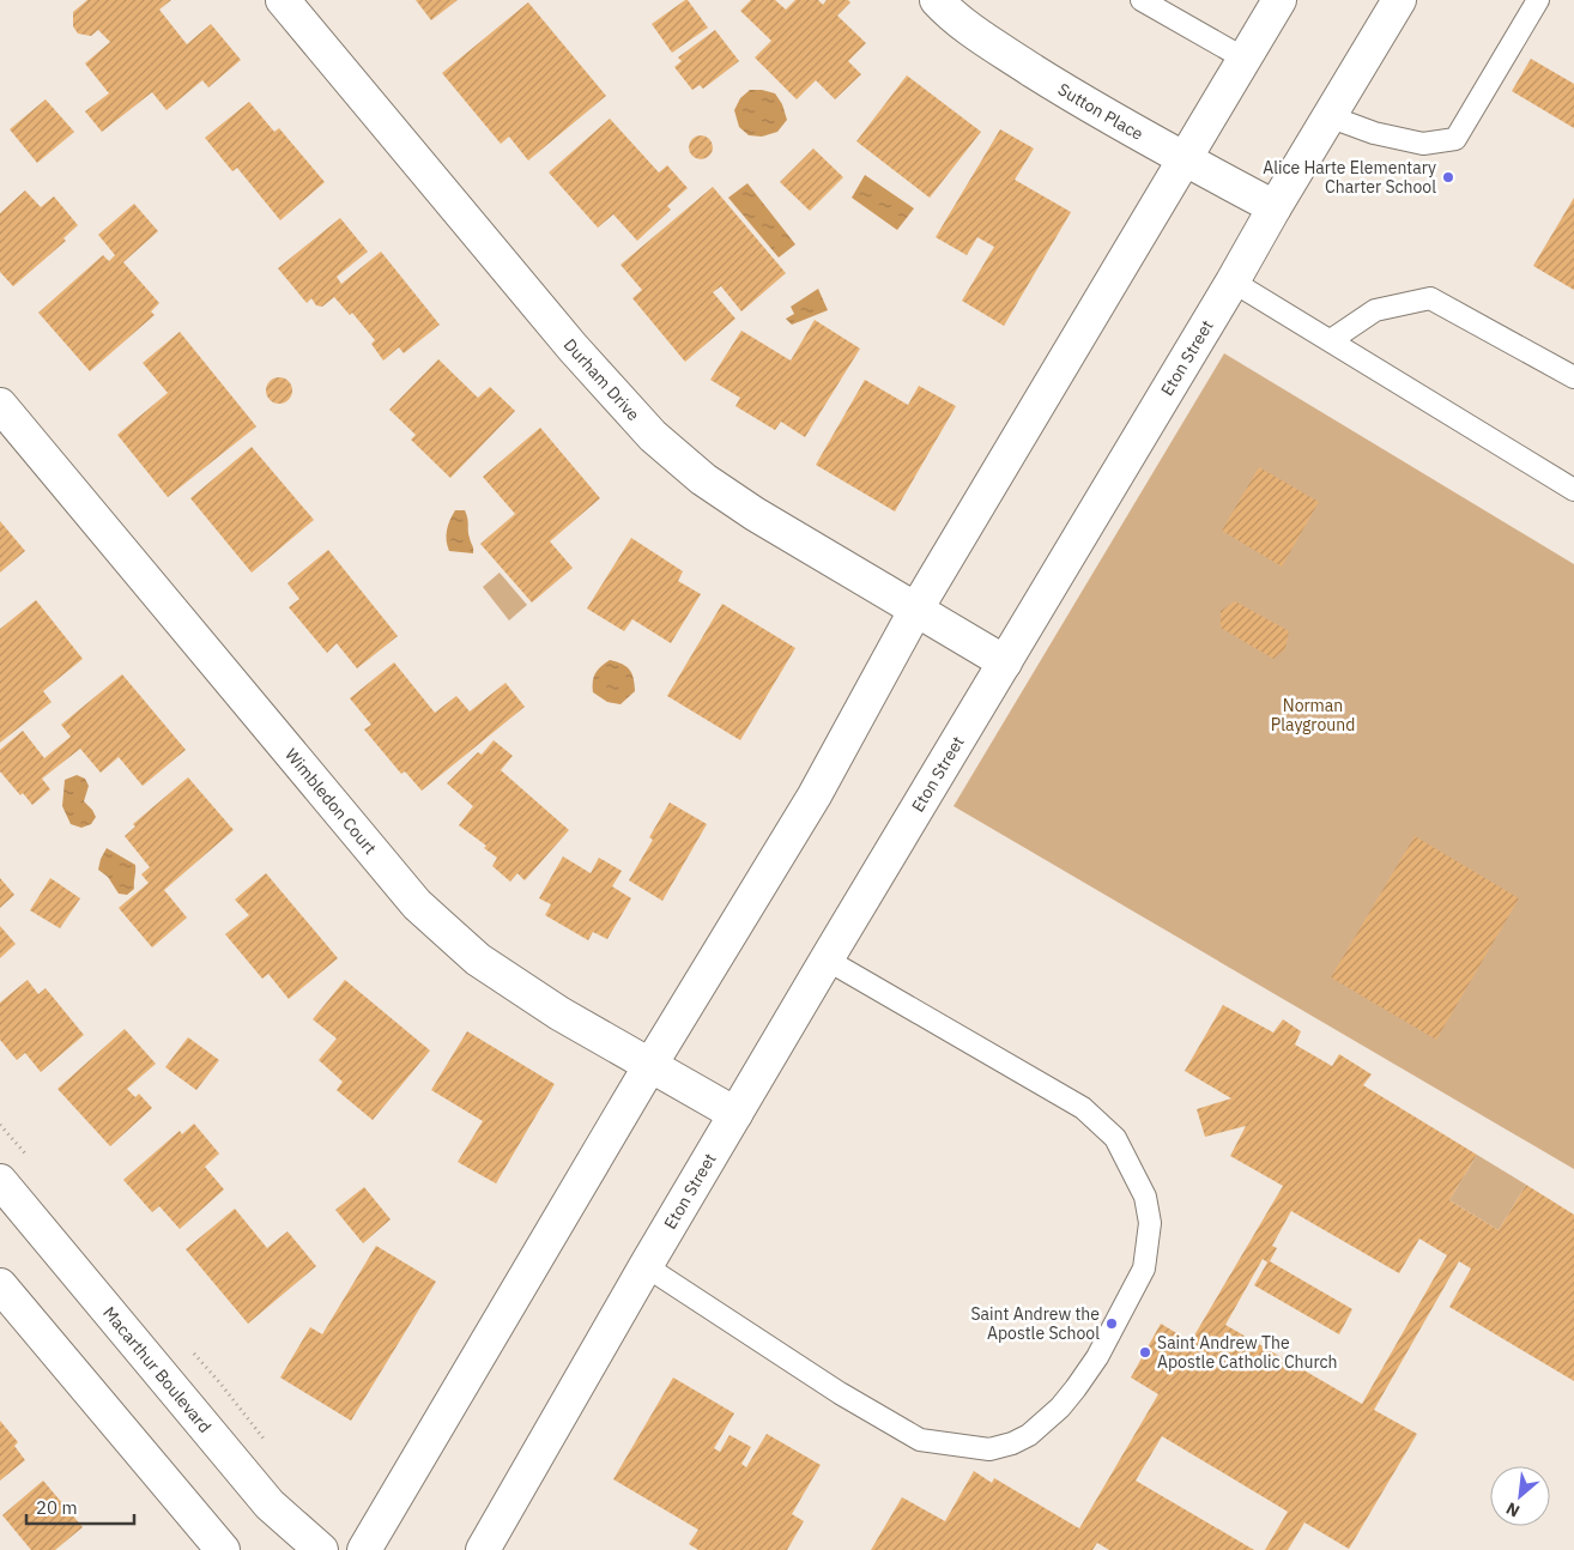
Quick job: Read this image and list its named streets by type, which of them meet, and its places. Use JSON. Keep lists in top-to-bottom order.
{
  "streets": {
    "street": [
      "Sutton Place",
      "Eton Street",
      "Durham Drive",
      "Wimbledon Court",
      "Macarthur Boulevard"
    ]
  },
  "crossings": [
    ["Sutton Place", "Eton Street"],
    ["Eton Street", "Durham Drive"],
    ["Eton Street", "Wimbledon Court"]
  ],
  "parks": ["Norman Playground"],
  "places": ["Alice Harte Elementary Charter School", "Saint Andrew the Apostle School", "Saint Andrew The Apostle Catholic Church"],
  "scale_bar": "20 m",
  "north": "bottom left"
}
